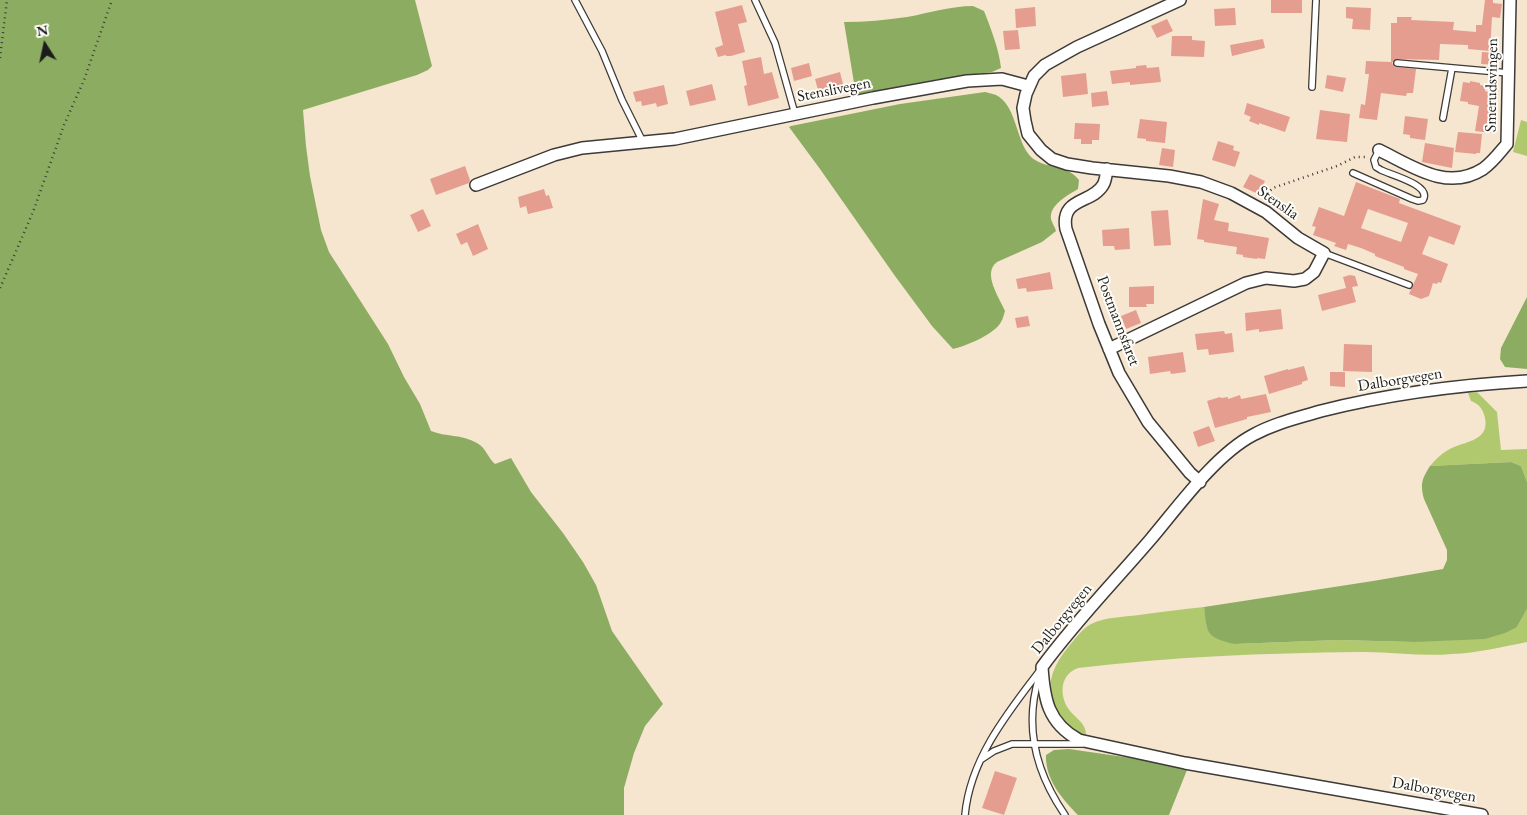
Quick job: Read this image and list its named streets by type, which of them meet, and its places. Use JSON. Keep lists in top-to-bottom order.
{
  "streets": {
    "street": [
      "Smerudsvingen",
      "Stenslivegen",
      "Stenslia",
      "Postmannsfaret",
      "Dalborgvegen"
    ]
  },
  "crossings": [
    ["Stenslivegen", "Stenslia"],
    ["Stenslia", "Postmannsfaret"],
    ["Postmannsfaret", "Dalborgvegen"]
  ],
  "north": "top"
}
